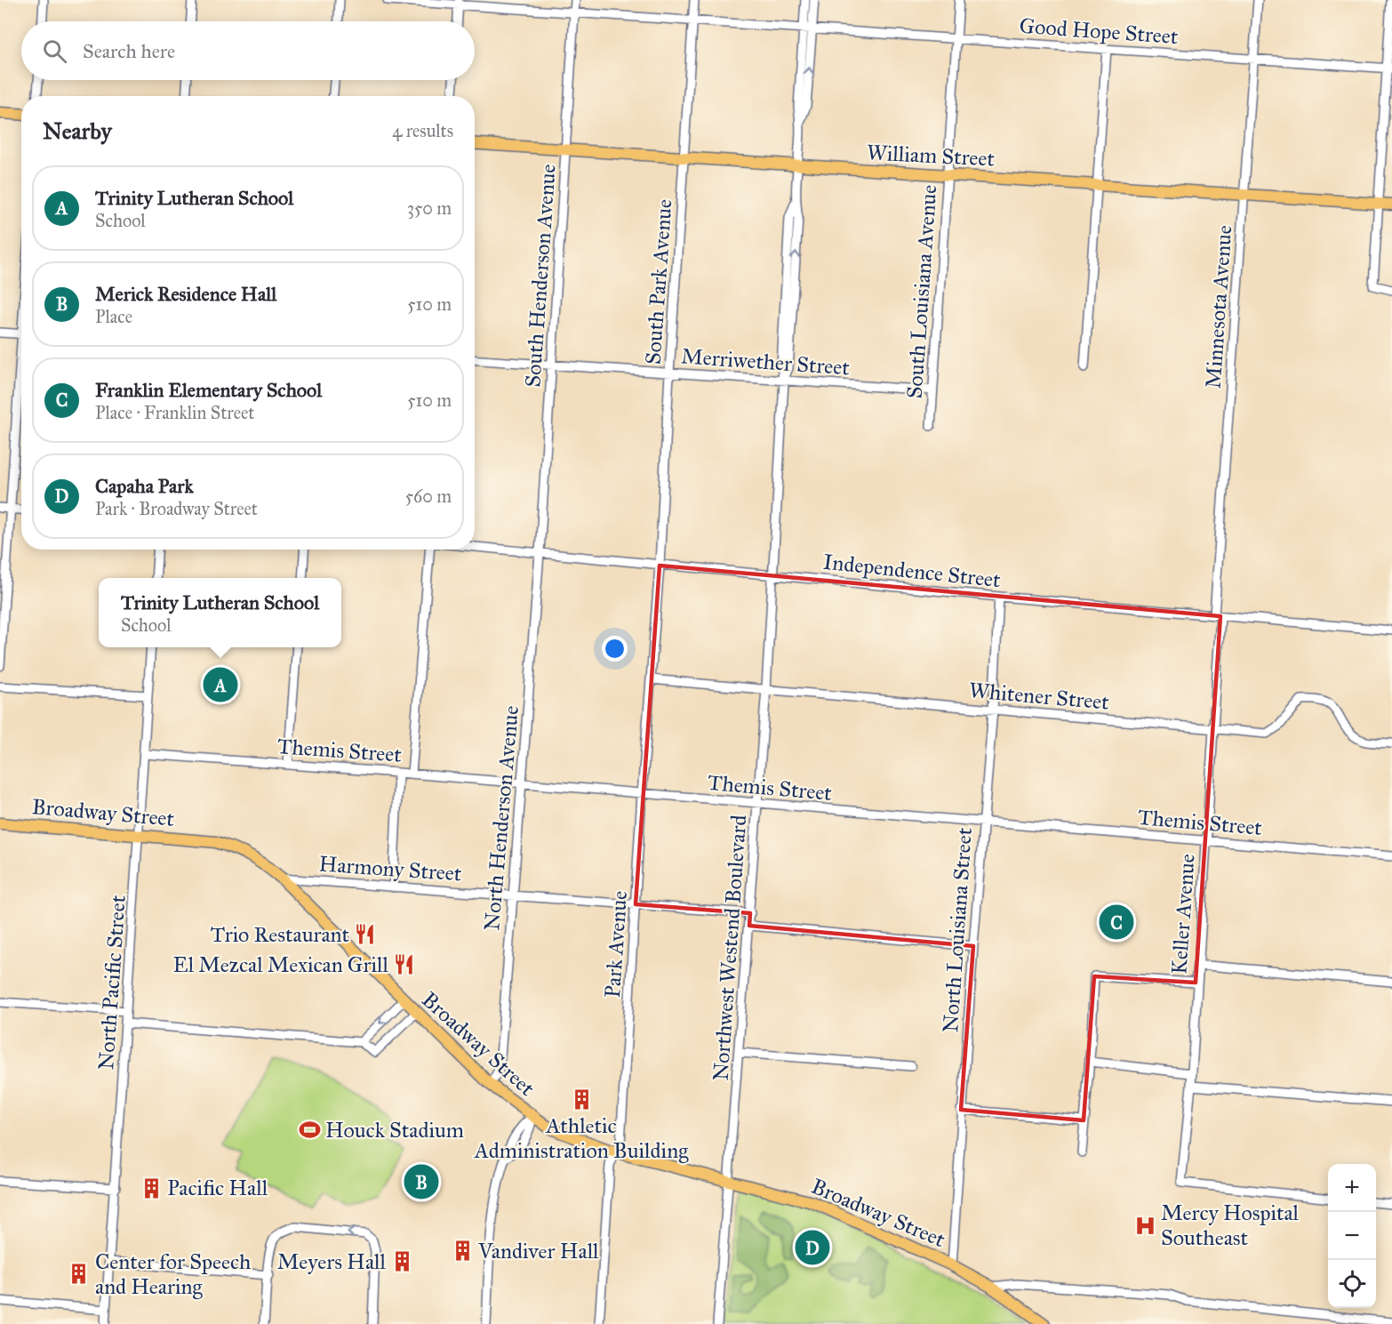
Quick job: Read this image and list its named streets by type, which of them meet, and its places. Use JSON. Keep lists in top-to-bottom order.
{
  "streets": {
    "main road": ["William Street", "Broadway Street"],
    "street": [
      "Good Hope Street",
      "South Henderson Avenue",
      "South Park Avenue",
      "South Louisiana Avenue",
      "Minnesota Avenue",
      "Merriwether Street",
      "Independence Street",
      "Whitener Street",
      "Themis Street",
      "North Henderson Avenue",
      "Harmony Street",
      "Keller Avenue",
      "North Louisiana Street",
      "Park Avenue",
      "Northwest Westend Boulevard",
      "North Pacific Street"
    ]
  },
  "crossings": [
    ["Good Hope Street", "South Henderson Avenue"],
    ["Good Hope Street", "South Park Avenue"],
    ["Good Hope Street", "South Louisiana Avenue"],
    ["Good Hope Street", "Minnesota Avenue"],
    ["William Street", "South Henderson Avenue"],
    ["William Street", "South Park Avenue"],
    ["William Street", "South Louisiana Avenue"],
    ["William Street", "Minnesota Avenue"],
    ["William Street", "Northwest Westend Boulevard"],
    ["South Henderson Avenue", "Merriwether Street"],
    ["South Henderson Avenue", "Independence Street"],
    ["South Henderson Avenue", "North Henderson Avenue"],
    ["South Park Avenue", "Merriwether Street"],
    ["South Park Avenue", "Independence Street"],
    ["South Park Avenue", "Park Avenue"],
    ["South Louisiana Avenue", "Merriwether Street"],
    ["Minnesota Avenue", "Independence Street"],
    ["Minnesota Avenue", "Keller Avenue"],
    ["Merriwether Street", "Northwest Westend Boulevard"],
    ["Independence Street", "North Henderson Avenue"],
    ["Independence Street", "Keller Avenue"],
    ["Independence Street", "North Louisiana Street"],
    ["Independence Street", "Park Avenue"],
    ["Independence Street", "Northwest Westend Boulevard"],
    ["Whitener Street", "Keller Avenue"],
    ["Whitener Street", "North Louisiana Street"],
    ["Whitener Street", "Park Avenue"],
    ["Whitener Street", "Northwest Westend Boulevard"],
    ["Themis Street", "North Henderson Avenue"],
    ["Themis Street", "Keller Avenue"],
    ["Themis Street", "North Louisiana Street"],
    ["Themis Street", "Park Avenue"],
    ["Themis Street", "Northwest Westend Boulevard"],
    ["Themis Street", "North Pacific Street"],
    ["Broadway Street", "North Henderson Avenue"],
    ["Broadway Street", "Harmony Street"],
    ["Broadway Street", "North Louisiana Street"],
    ["Broadway Street", "Park Avenue"],
    ["Broadway Street", "Northwest Westend Boulevard"],
    ["Broadway Street", "North Pacific Street"],
    ["North Henderson Avenue", "Harmony Street"],
    ["Harmony Street", "Park Avenue"],
    ["Harmony Street", "Northwest Westend Boulevard"]
  ],
  "places": {
    "restaurant": ["Trio Restaurant", "El Mezcal Mexican Grill"],
    "building": [
      "Athletic Administration Building",
      "Pacific Hall",
      "Vandiver Hall",
      "Meyers Hall",
      "Center for Speech and Hearing"
    ],
    "sports": ["Houck Stadium"],
    "hospital": ["Mercy Hospital Southeast"]
  },
  "page": {
    "search": "Search here",
    "heading": ["Nearby", "4 results"],
    "list": [
      {
        "mark": "A",
        "name": "Trinity Lutheran School",
        "note": "School",
        "value": "350 m"
      },
      {
        "mark": "B",
        "name": "Merick Residence Hall",
        "note": "Place",
        "value": "510 m"
      },
      {
        "mark": "C",
        "name": "Franklin Elementary School",
        "note": "Place · Franklin Street",
        "value": "510 m"
      },
      {
        "mark": "D",
        "name": "Capaha Park",
        "note": "Park · Broadway Street",
        "value": "560 m"
      }
    ],
    "popup": ["Trinity Lutheran School", "School"],
    "pins": [
      "A",
      "C",
      "B",
      "D"
    ],
    "map_buttons": ["+", "−"]
  }
}
